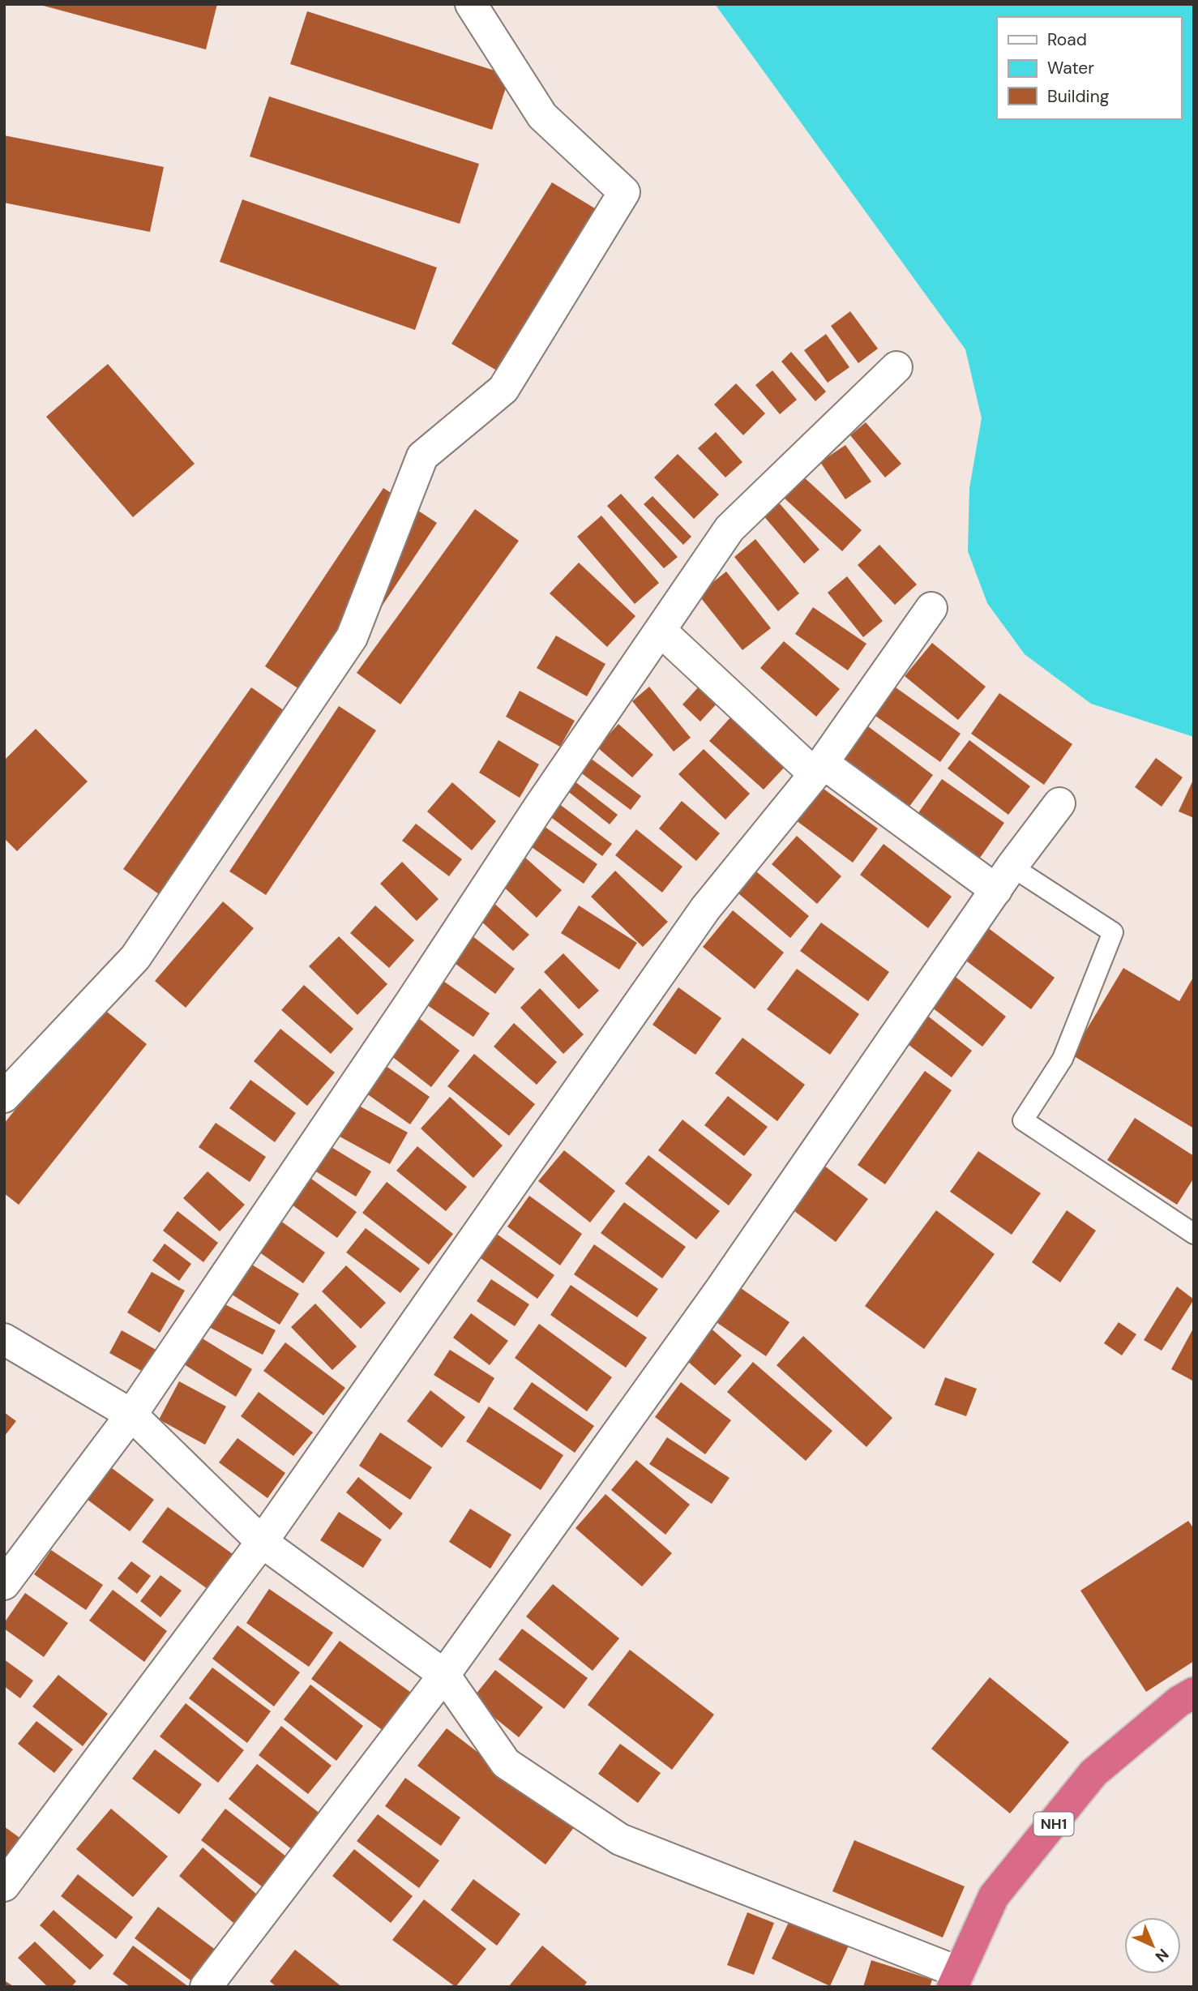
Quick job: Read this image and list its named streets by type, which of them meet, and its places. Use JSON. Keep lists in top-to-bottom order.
{
  "streets": {
    "highway": ["NH1"]
  },
  "legend": ["Road", "Water", "Building"],
  "north": "bottom right"
}
